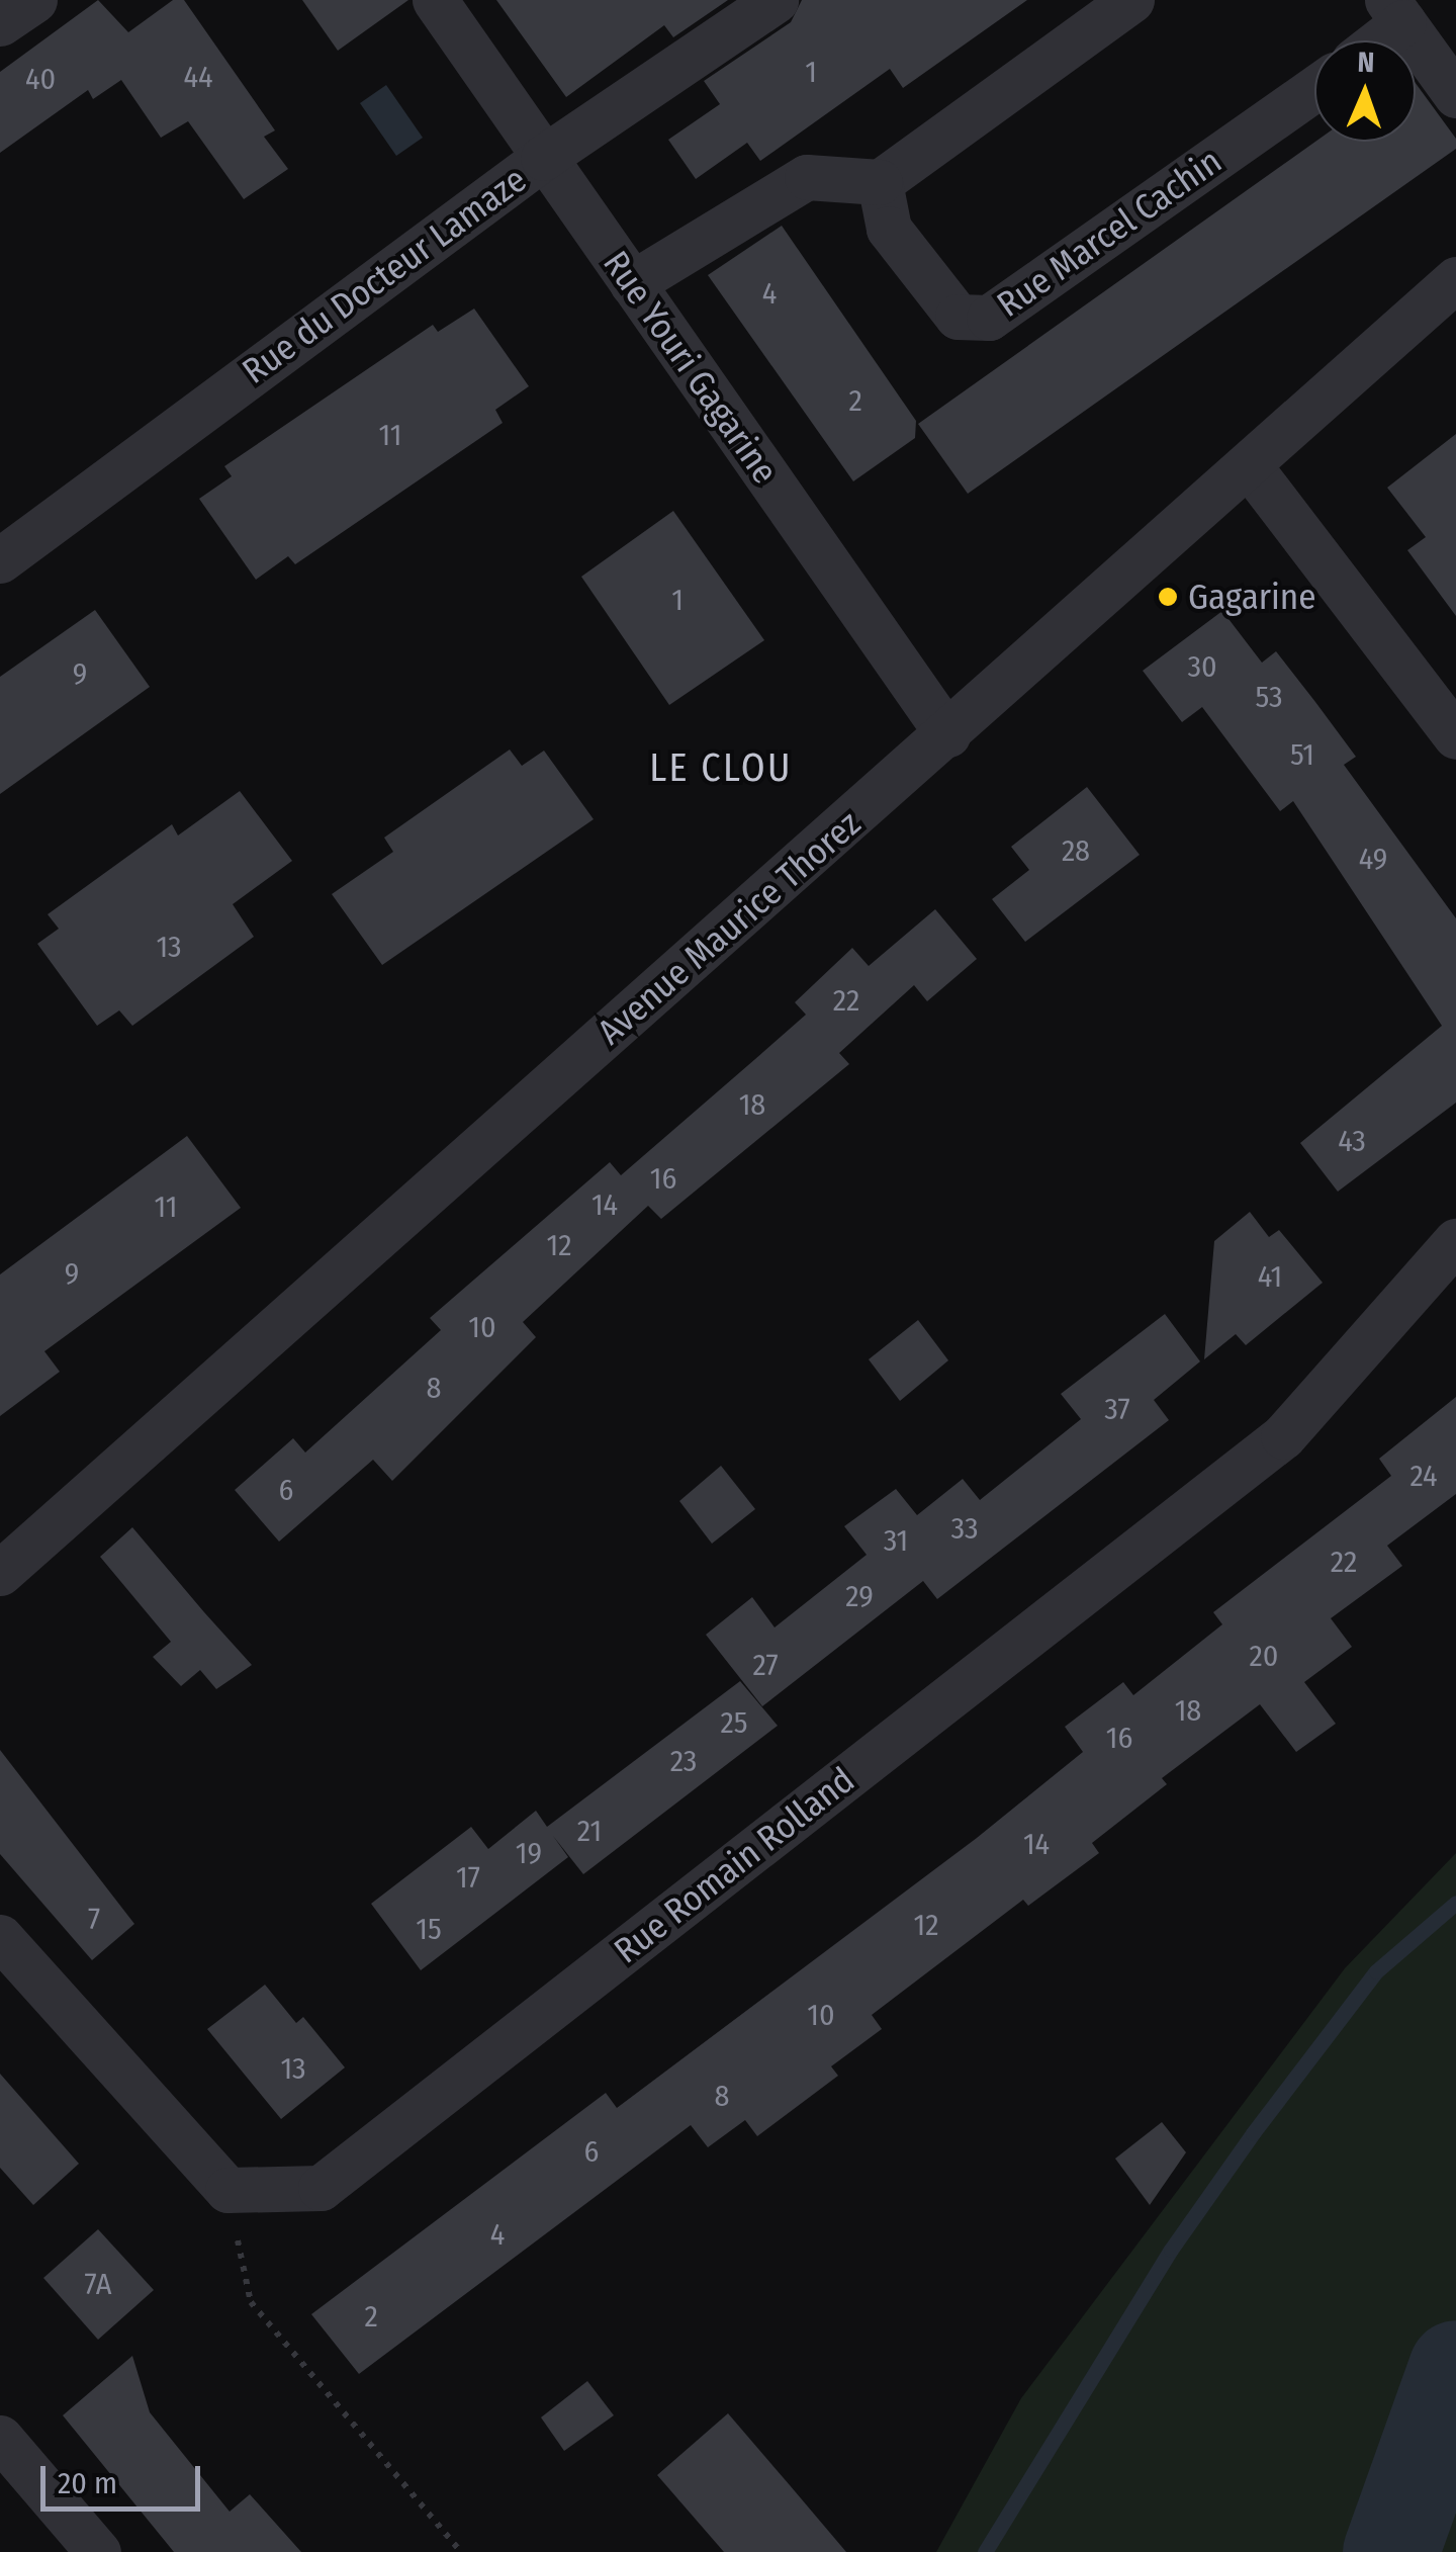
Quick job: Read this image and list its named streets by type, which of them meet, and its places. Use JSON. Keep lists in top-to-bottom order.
{
  "streets": {
    "street": [
      "Rue Marcel Cachin",
      "Rue du Docteur Lamaze",
      "Rue Youri Gagarine",
      "Avenue Maurice Thorez",
      "Rue Romain Rolland"
    ]
  },
  "crossings": [
    ["Rue du Docteur Lamaze", "Rue Youri Gagarine"],
    ["Rue Youri Gagarine", "Avenue Maurice Thorez"]
  ],
  "districts": ["LE CLOU"],
  "places": ["Gagarine"],
  "house_numbers": [
    "1",
    "44",
    "40",
    "4",
    "2",
    "11",
    "1",
    "30",
    "9",
    "53",
    "51",
    "28",
    "49",
    "13",
    "22",
    "18",
    "43",
    "16",
    "14",
    "11",
    "12",
    "9",
    "41",
    "10",
    "8",
    "37",
    "24",
    "6",
    "33",
    "31",
    "22",
    "29",
    "20",
    "27",
    "18",
    "25",
    "16",
    "23",
    "21",
    "14",
    "19",
    "17",
    "7",
    "12",
    "15",
    "10",
    "13",
    "8",
    "6",
    "4",
    "7A",
    "2"
  ],
  "scale_bar": "20 m",
  "north": "top"
}
